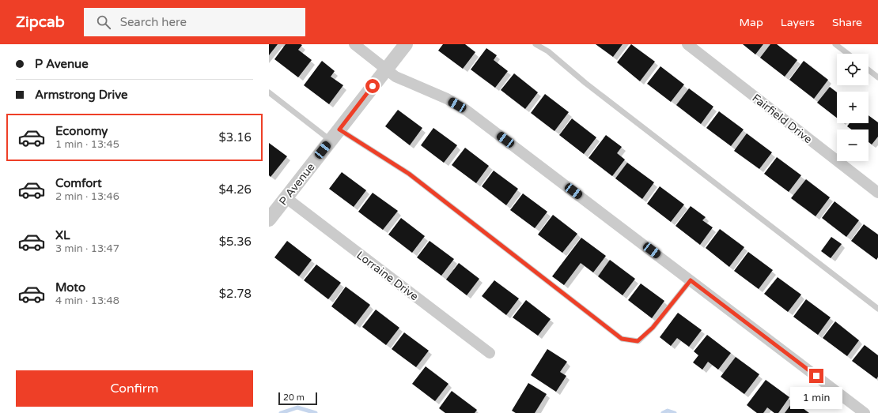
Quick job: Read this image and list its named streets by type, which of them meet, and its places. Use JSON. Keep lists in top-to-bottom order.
{
  "streets": {
    "street": ["Fairfield Drive", "P Avenue", "Lorraine Drive"]
  },
  "crossings": [
    ["P Avenue", "Lorraine Drive"]
  ],
  "scale_bar": "20 m",
  "page": {
    "header": "Zipcab",
    "search": "Search here",
    "nav": ["Map", "Layers", "Share"],
    "banner": ["P Avenue", "Armstrong Drive"],
    "map_buttons": ["+", "−"],
    "list": [
      {
        "name": "Economy",
        "note": "1 min · 13:45",
        "value": "$3.16"
      },
      {
        "name": "Comfort",
        "note": "2 min · 13:46",
        "value": "$4.26"
      },
      {
        "name": "XL",
        "note": "3 min · 13:47",
        "value": "$5.36"
      },
      {
        "name": "Moto",
        "note": "4 min · 13:48",
        "value": "$2.78"
      }
    ],
    "buttons": "Confirm",
    "bubble": "1 min",
    "scale": "20 m"
  }
}
